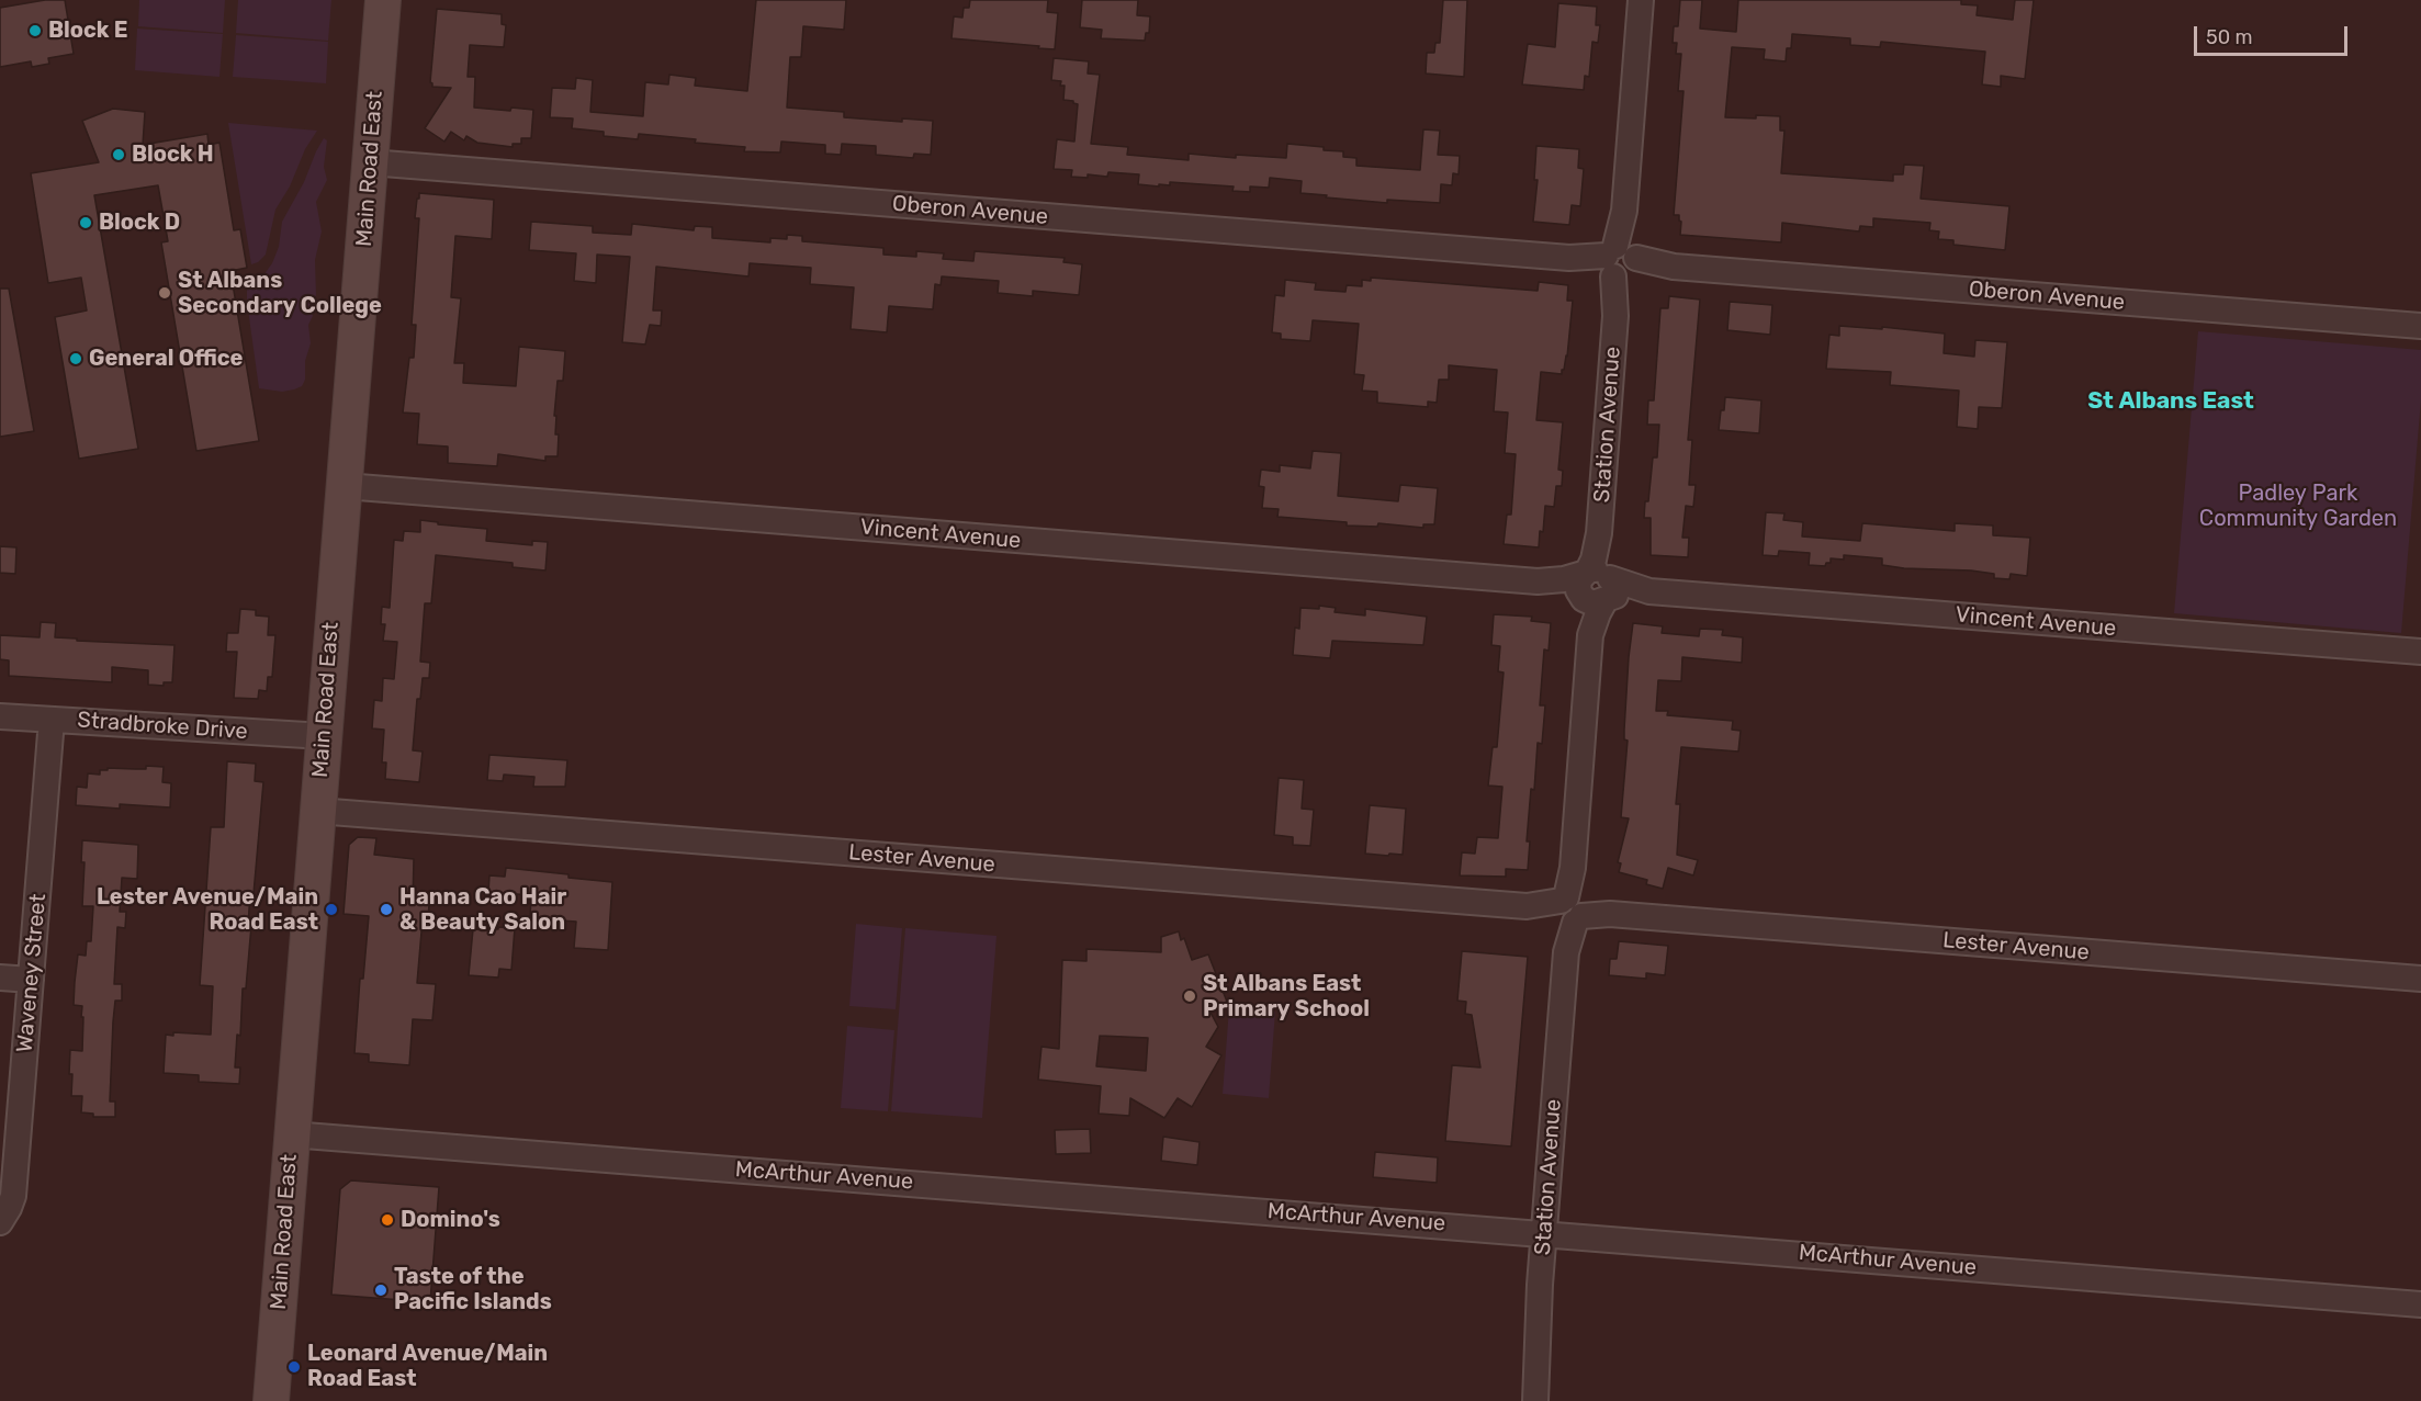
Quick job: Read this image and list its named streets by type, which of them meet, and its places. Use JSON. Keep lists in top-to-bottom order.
{
  "streets": {
    "main road": ["Main Road East"],
    "street": [
      "Oberon Avenue",
      "Station Avenue",
      "Vincent Avenue",
      "Stradbroke Drive",
      "Lester Avenue",
      "Waveney Street",
      "McArthur Avenue"
    ]
  },
  "crossings": [
    ["Main Road East", "Oberon Avenue"],
    ["Main Road East", "Vincent Avenue"],
    ["Main Road East", "Stradbroke Drive"],
    ["Main Road East", "Lester Avenue"],
    ["Main Road East", "McArthur Avenue"],
    ["Oberon Avenue", "Station Avenue"],
    ["Station Avenue", "Vincent Avenue"],
    ["Station Avenue", "Lester Avenue"],
    ["Station Avenue", "McArthur Avenue"],
    ["Stradbroke Drive", "Waveney Street"]
  ],
  "districts": ["St Albans East"],
  "parks": ["Padley Park Community Garden"],
  "places": [
    "Block E",
    "Block H",
    "Block D",
    "St Albans Secondary College",
    "General Office",
    "Lester Avenue/Main Road East",
    "Hanna Cao Hair & Beauty Salon",
    "St Albans East Primary School",
    "Domino's",
    "Taste of the Pacific Islands",
    "Leonard Avenue/Main Road East"
  ],
  "scale_bar": "50 m"
}
